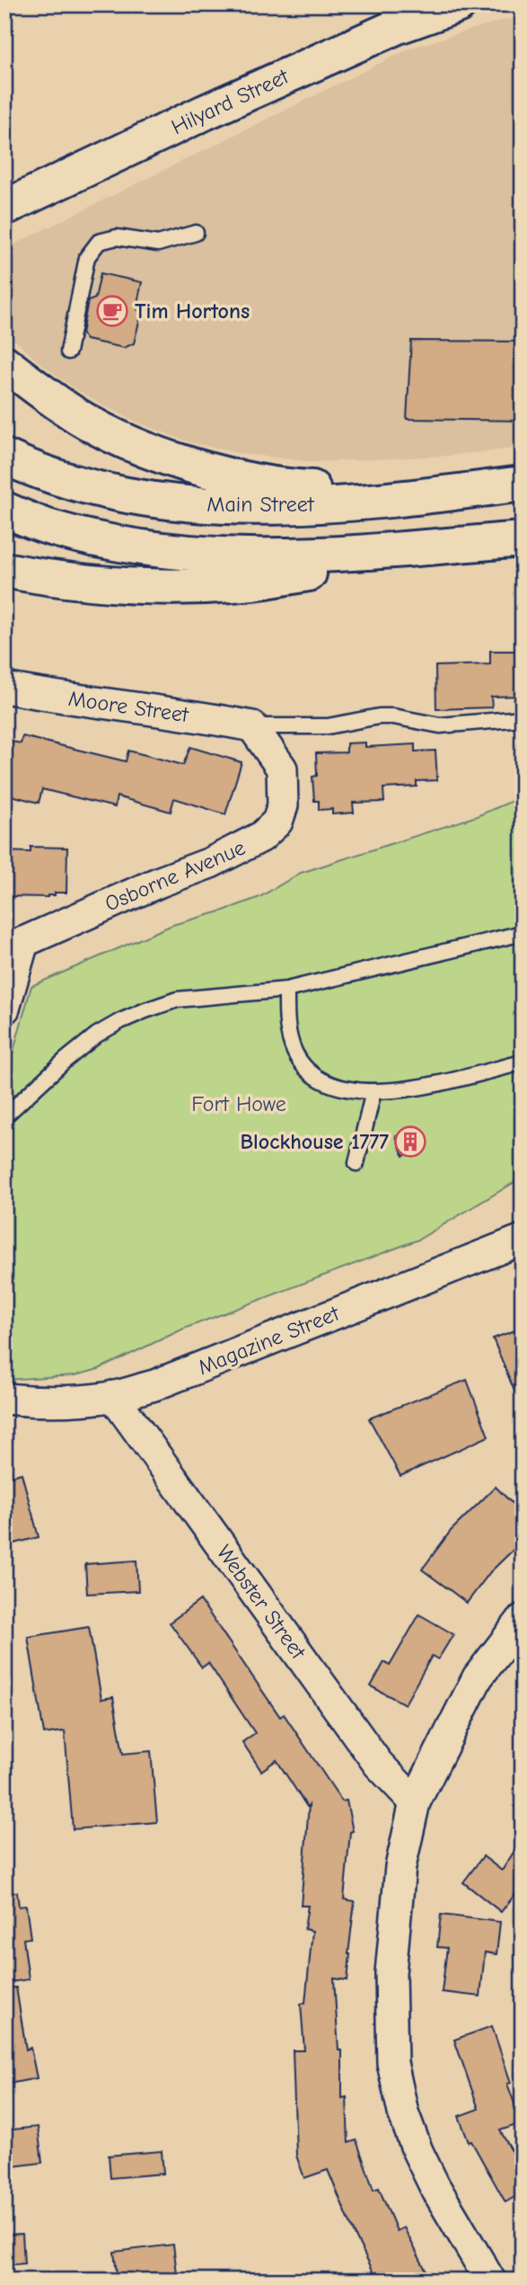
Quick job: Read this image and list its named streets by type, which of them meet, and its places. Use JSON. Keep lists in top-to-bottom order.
{
  "streets": {
    "main road": ["Hilyard Street", "Main Street"],
    "street": [
      "Moore Street",
      "Osborne Avenue",
      "Magazine Street",
      "Webster Street"
    ]
  },
  "crossings": [
    ["Moore Street", "Osborne Avenue"],
    ["Magazine Street", "Webster Street"]
  ],
  "parks": ["Fort Howe"],
  "places": {
    "cafe": ["Tim Hortons"],
    "building": ["Blockhouse 1777"]
  }
}
